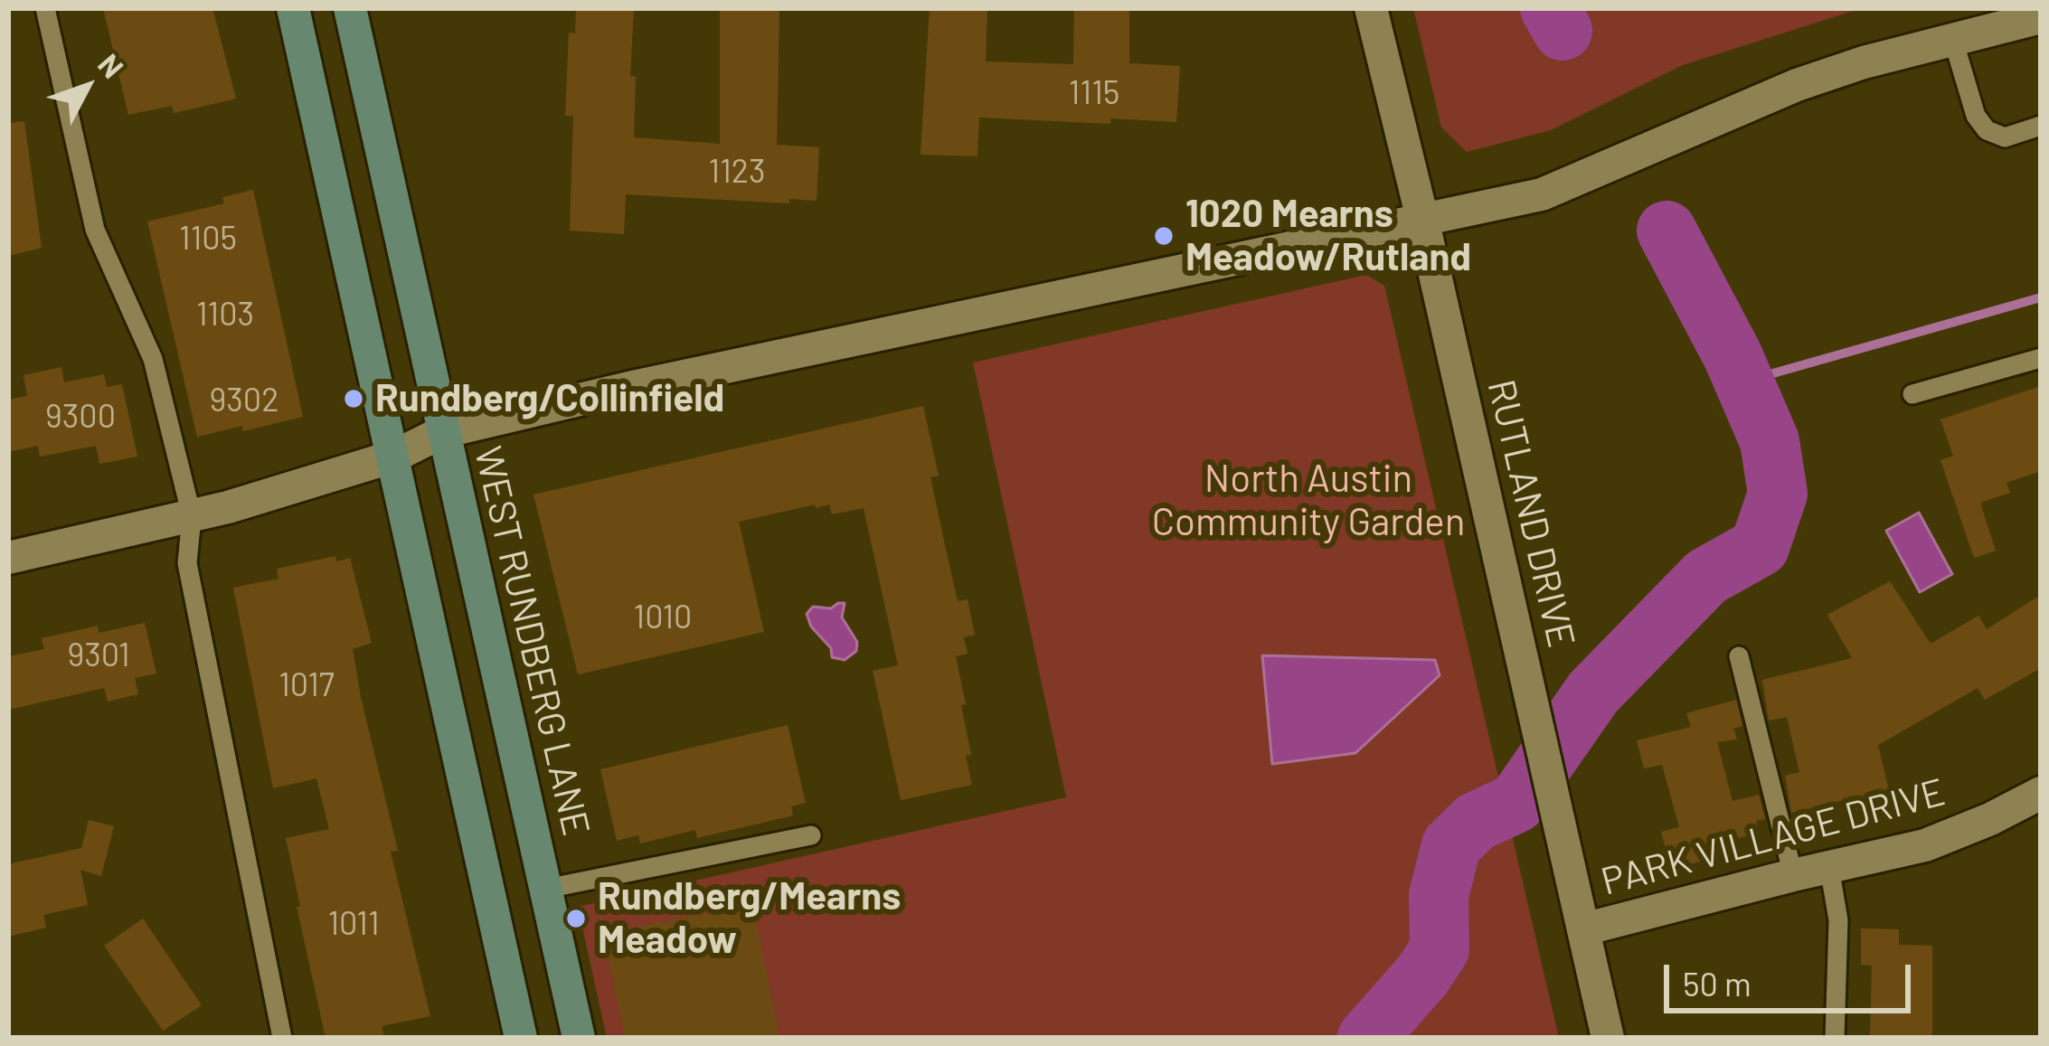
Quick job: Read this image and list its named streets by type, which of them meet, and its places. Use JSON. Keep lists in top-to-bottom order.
{
  "streets": {
    "main road": ["WEST RUNDBERG LANE"],
    "street": ["RUTLAND DRIVE", "PARK VILLAGE DRIVE"]
  },
  "crossings": [
    ["RUTLAND DRIVE", "PARK VILLAGE DRIVE"]
  ],
  "parks": ["North Austin Community Garden"],
  "places": ["1020 Mearns Meadow/Rutland", "Rundberg/Collinfield", "Rundberg/Mearns Meadow"],
  "house_numbers": [
    "1115",
    "1123",
    "1105",
    "1103",
    "9302",
    "9300",
    "1010",
    "9301",
    "1017",
    "1011"
  ],
  "scale_bar": "50 m",
  "north": "top right"
}
